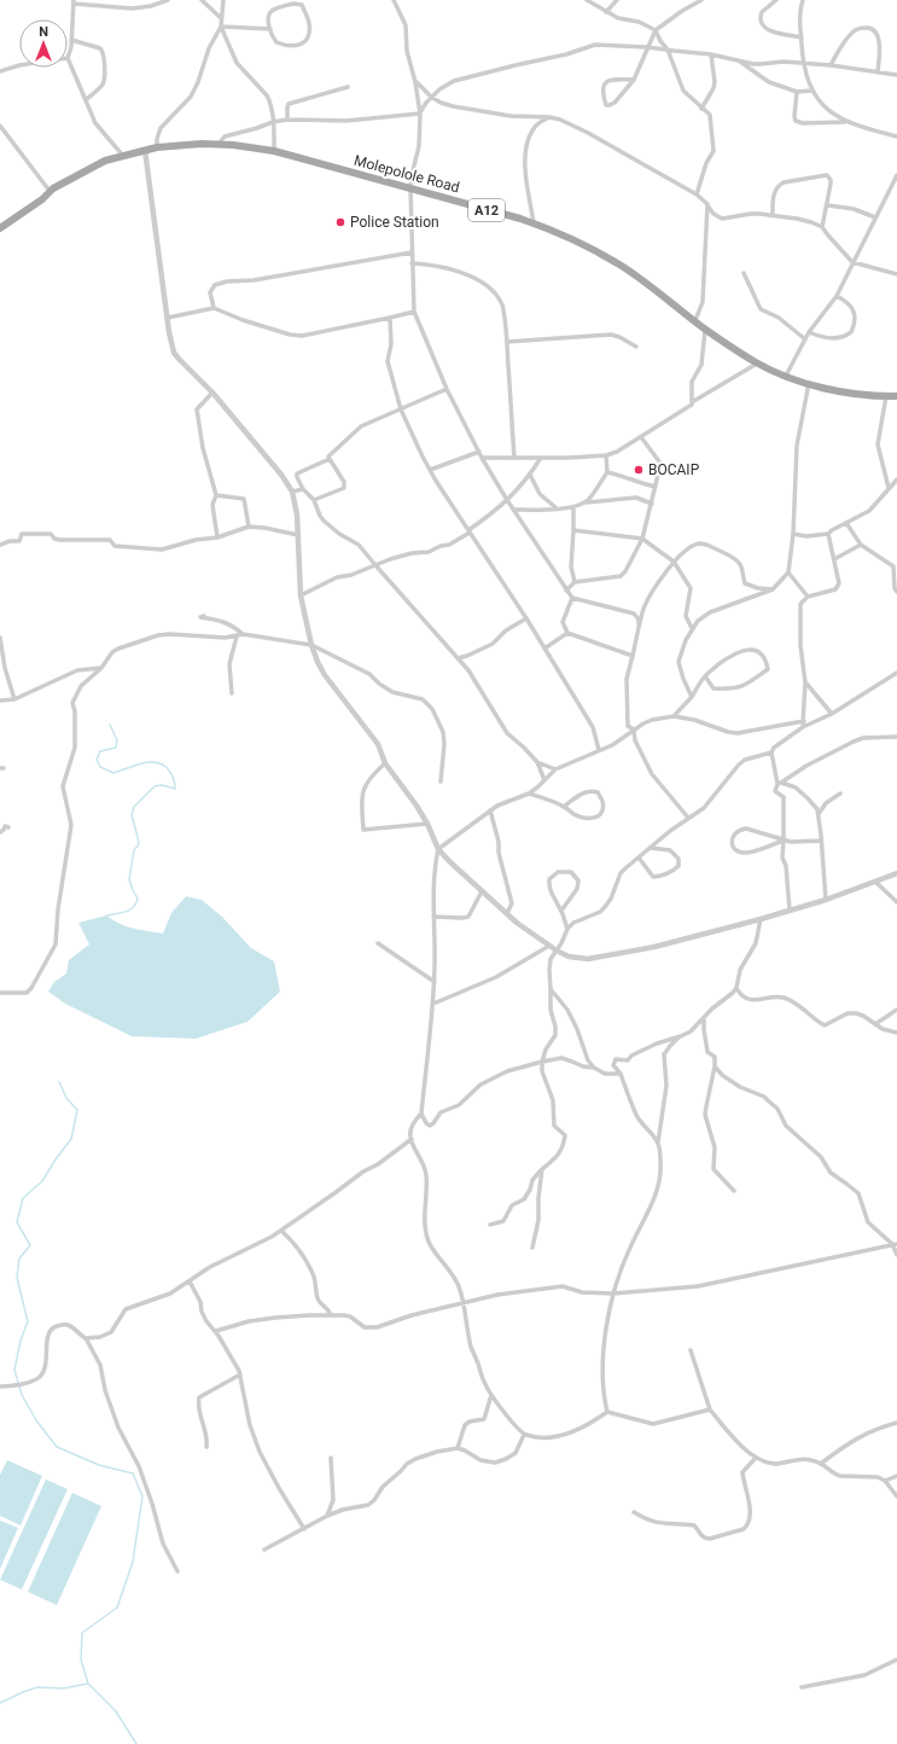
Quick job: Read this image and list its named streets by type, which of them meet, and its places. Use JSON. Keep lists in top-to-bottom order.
{
  "streets": {
    "main road": ["Molepolole Road", "A12"]
  },
  "places": ["Police Station", "BOCAIP"],
  "north": "top"
}
